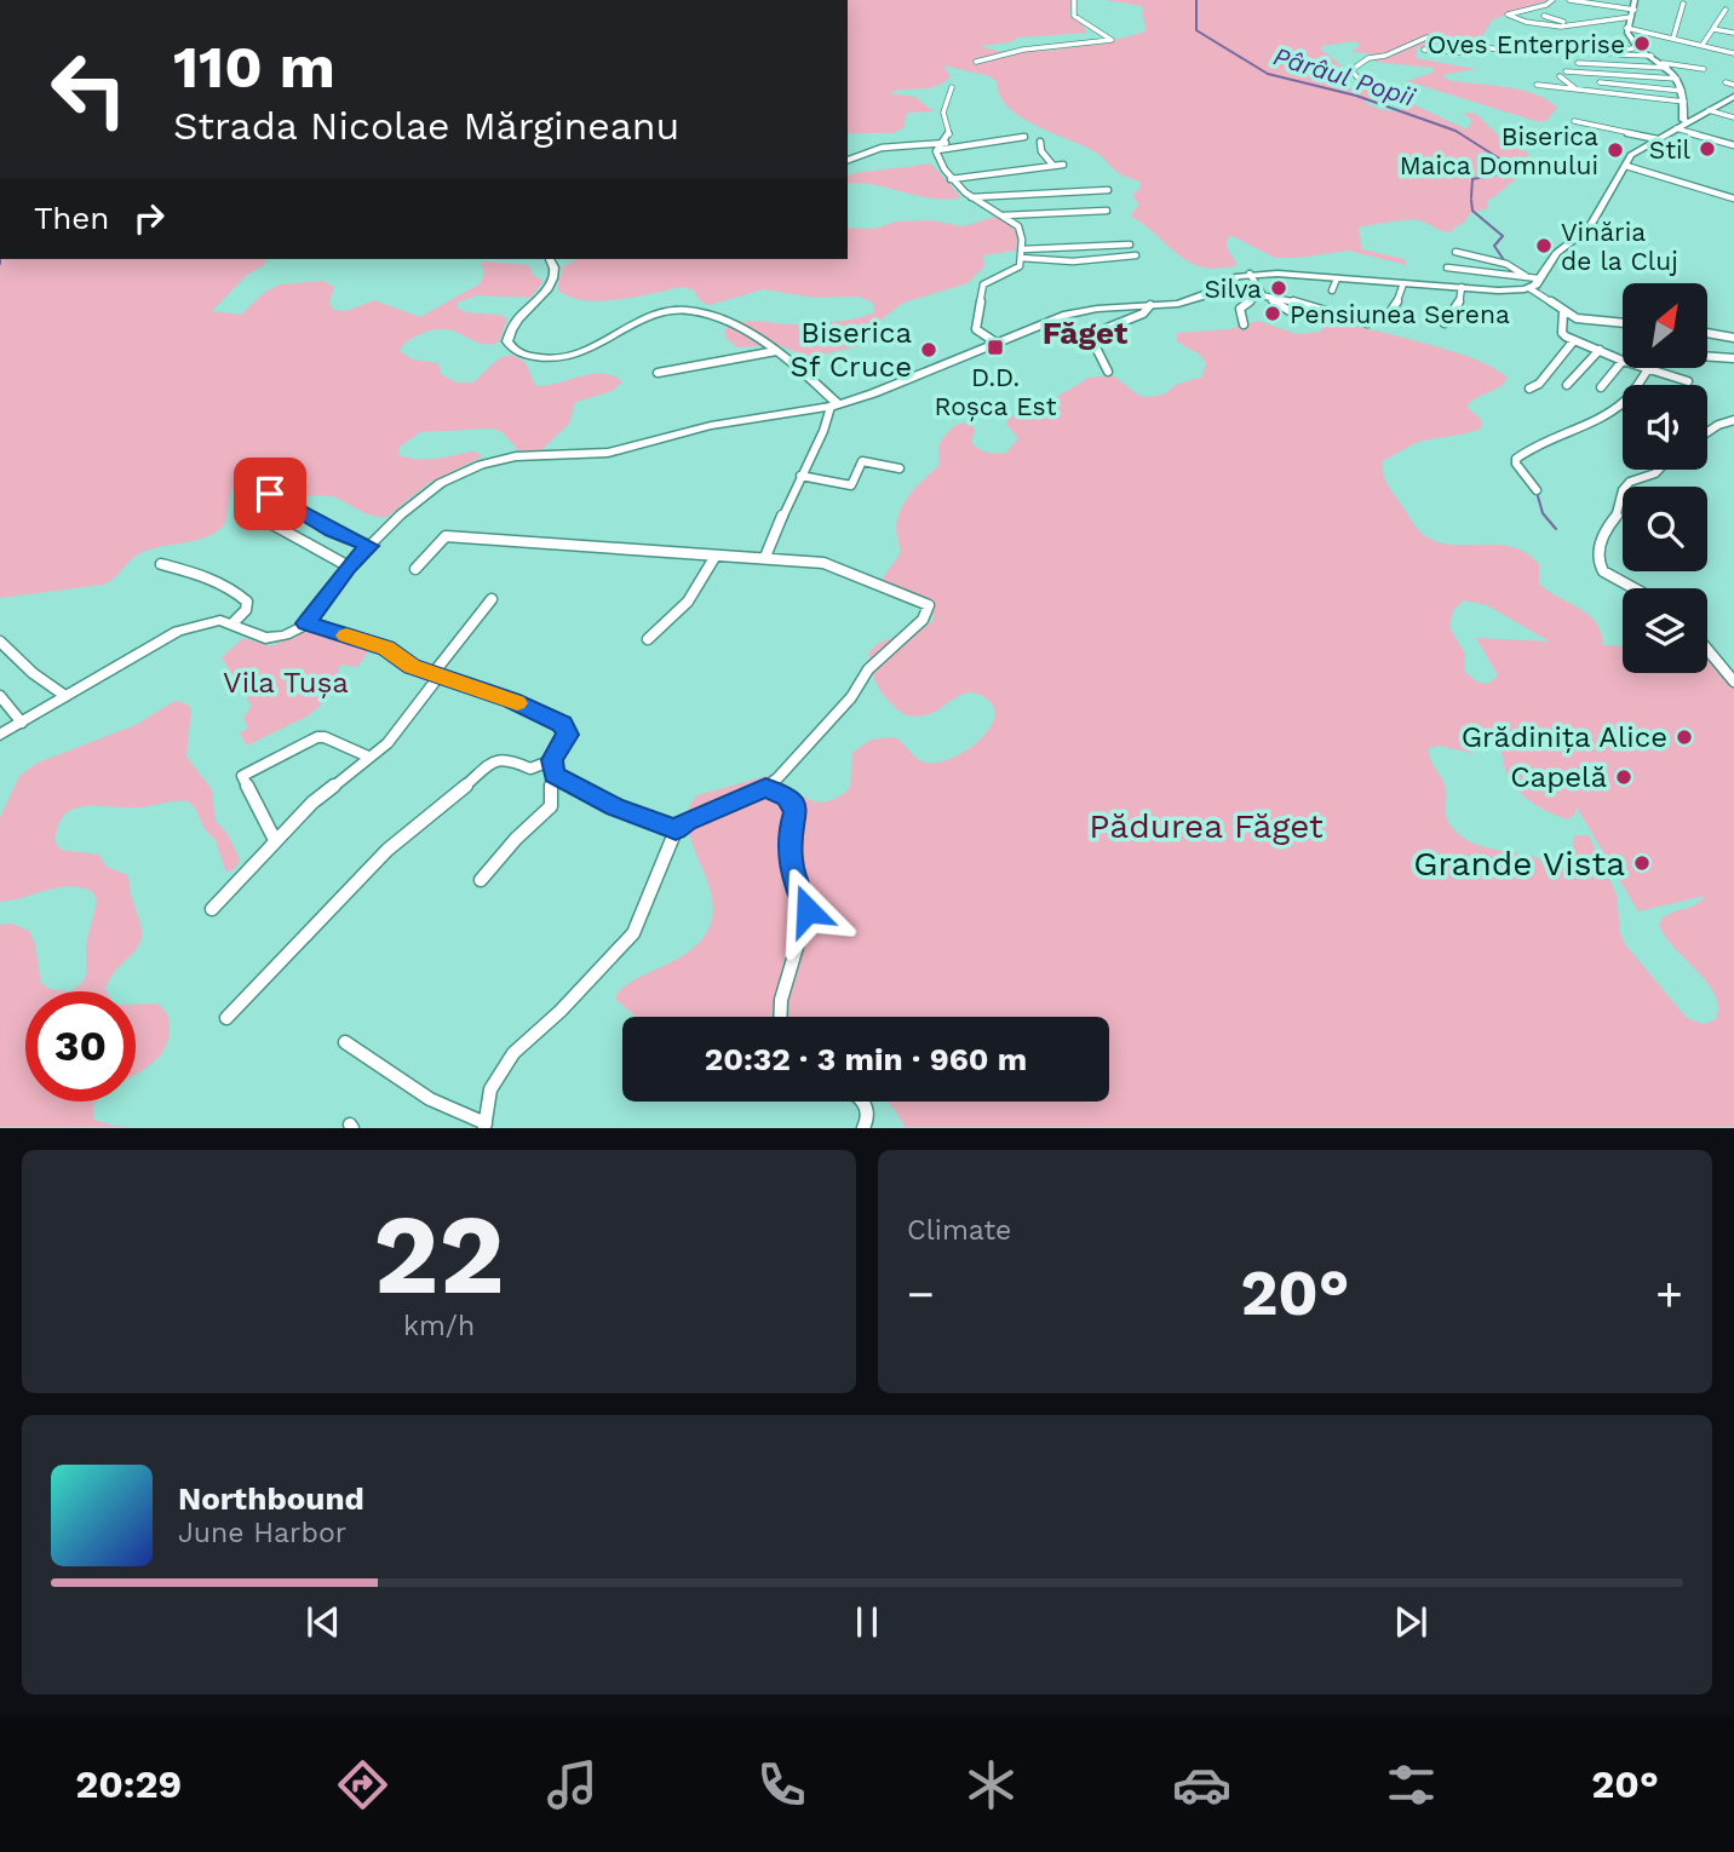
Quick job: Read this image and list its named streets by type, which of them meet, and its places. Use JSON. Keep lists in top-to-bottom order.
{
  "districts": ["Făget"],
  "water": ["Pârâul Popii"],
  "parks": ["Vila Tușa", "Pădurea Făget"],
  "places": {
    "other": [
      "Oves Enterprise",
      "Stil",
      "Biserica Maica Domnului",
      "Vinăria de la Cluj",
      "Silva",
      "Pensiunea Serena",
      "Biserica Sf Cruce",
      "Grădinița Alice",
      "Capelă",
      "Grande Vista"
    ],
    "transit": ["D.D. Roșca Est"]
  },
  "north": "top right",
  "page": {
    "turn": ["110 m", "Strada Nicolae Mărgineanu"],
    "then": "Then",
    "limit": "30",
    "trip": "20:32 · 3 min · 960 m",
    "tile": [
      ["22", "km/h"],
      "Climate"
    ],
    "heat": ["−", "20°", "+"],
    "song": ["Northbound", "June Harbor"],
    "tabs": ["20:29", "20°"]
  }
}
